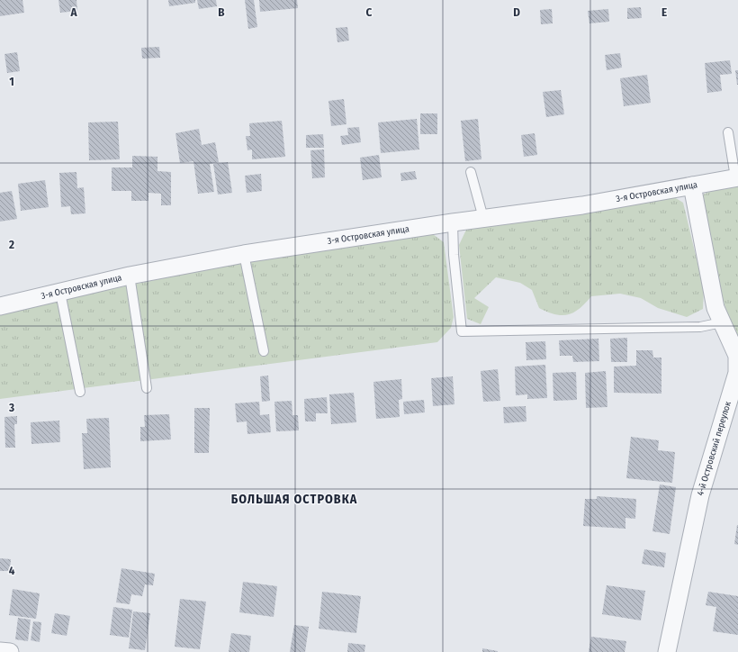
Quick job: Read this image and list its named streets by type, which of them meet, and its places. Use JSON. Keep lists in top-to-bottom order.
{
  "streets": {
    "street": ["3-я Островская улица", "4-й Островский переулок"]
  },
  "crossings": [
    ["3-я Островская улица", "4-й Островский переулок"]
  ],
  "districts": ["БОЛЬШАЯ ОСТРОВКА"],
  "grid": {
    "columns": [
      "A",
      "B",
      "C",
      "D",
      "E"
    ],
    "rows": [
      "1",
      "2",
      "3",
      "4"
    ]
  }
}
